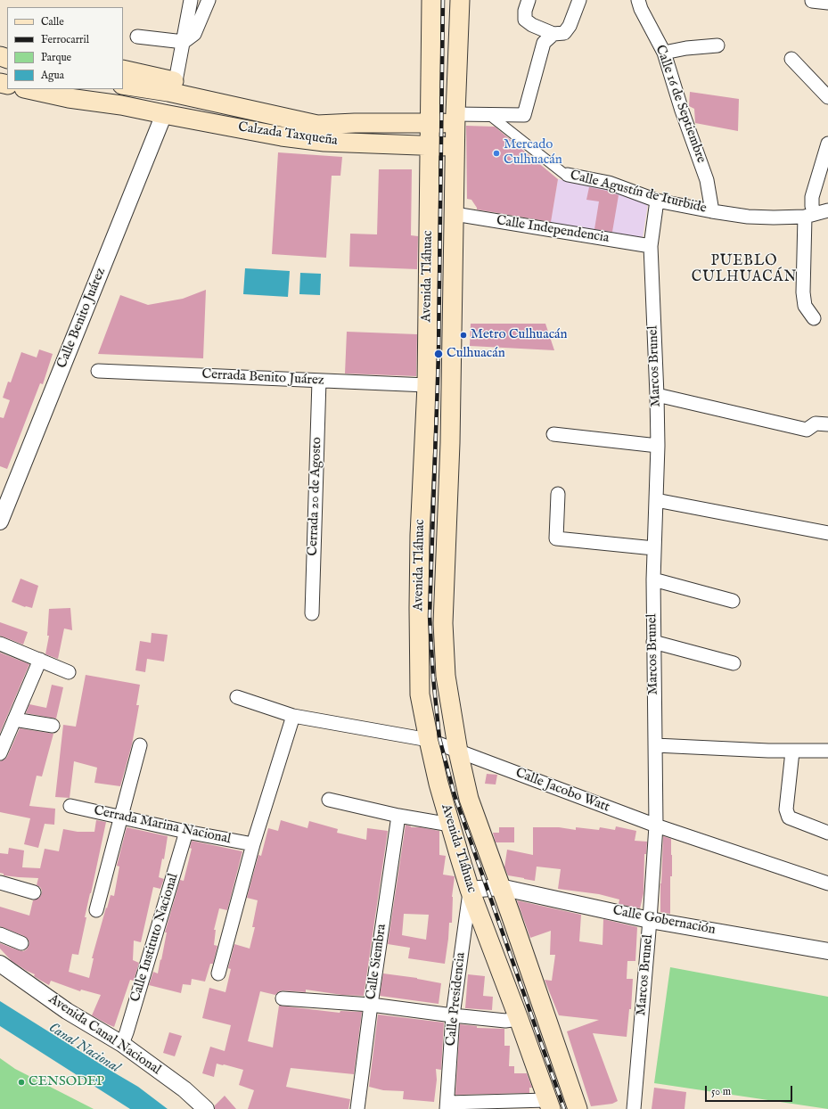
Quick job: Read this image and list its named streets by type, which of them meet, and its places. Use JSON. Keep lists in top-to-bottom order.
{
  "streets": {
    "main road": ["Calzada Taxqueña", "Avenida Tláhuac"],
    "street": [
      "Calle 16 de Septiembre",
      "Calle Agustín de Iturbide",
      "Calle Independencia",
      "Calle Benito Juárez",
      "Marcos Brunel",
      "Cerrada Benito Juárez",
      "Cerrada 20 de Agosto",
      "Calle Jacobo Watt",
      "Cerrada Marina Nacional",
      "Calle Gobernación",
      "Calle Instituto Nacional",
      "Calle Siembra",
      "Calle Presidencia",
      "Avenida Canal Nacional"
    ]
  },
  "crossings": [
    ["Calle 16 de Septiembre", "Calle Agustín de Iturbide"],
    ["Calzada Taxqueña", "Avenida Tláhuac"],
    ["Calzada Taxqueña", "Calle Benito Juárez"],
    ["Calle Agustín de Iturbide", "Marcos Brunel"],
    ["Calle Independencia", "Avenida Tláhuac"],
    ["Calle Independencia", "Marcos Brunel"],
    ["Avenida Tláhuac", "Cerrada Benito Juárez"],
    ["Avenida Tláhuac", "Calle Jacobo Watt"],
    ["Avenida Tláhuac", "Calle Gobernación"],
    ["Avenida Tláhuac", "Calle Presidencia"],
    ["Marcos Brunel", "Calle Jacobo Watt"],
    ["Marcos Brunel", "Calle Gobernación"],
    ["Cerrada Benito Juárez", "Cerrada 20 de Agosto"],
    ["Cerrada Marina Nacional", "Calle Instituto Nacional"],
    ["Calle Gobernación", "Calle Presidencia"],
    ["Calle Instituto Nacional", "Avenida Canal Nacional"]
  ],
  "districts": ["PUEBLO CULHUACÁN"],
  "water": ["Canal Nacional"],
  "places": [
    "Mercado Culhuacán",
    "Metro Culhuacán",
    "Culhuacán",
    "CENSODEP"
  ],
  "legend": [
    "Calle",
    "Ferrocarril",
    "Parque",
    "Agua"
  ],
  "scale_bar": "50 m"
}
